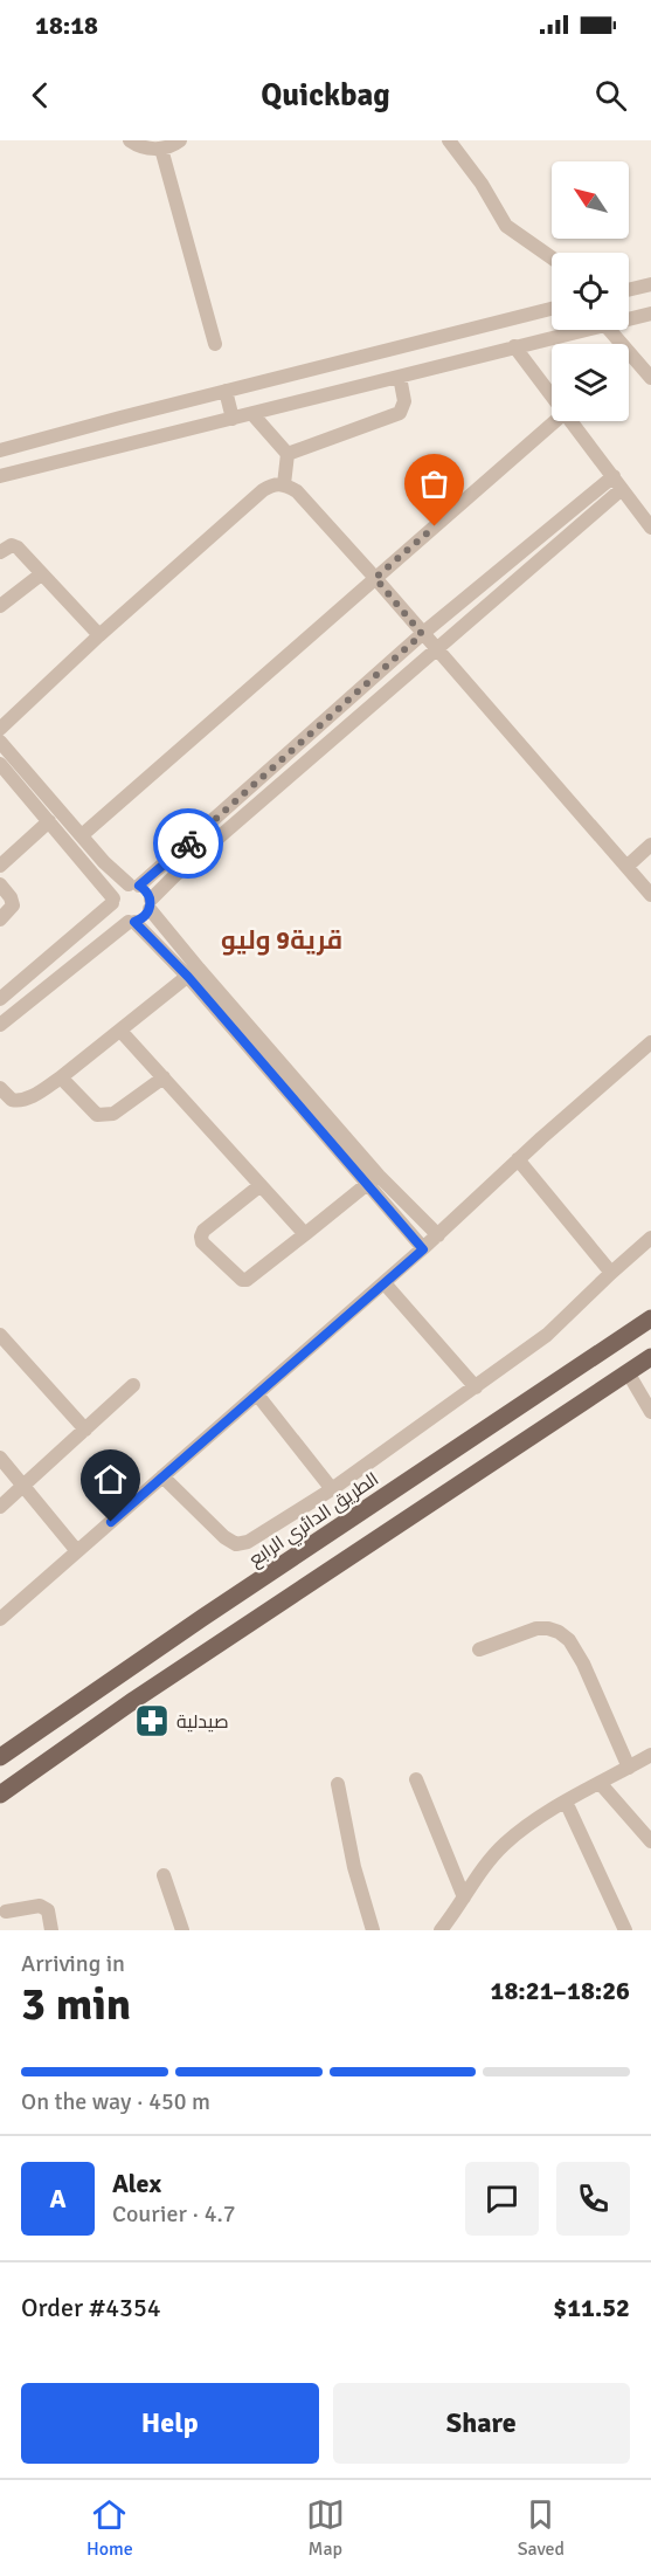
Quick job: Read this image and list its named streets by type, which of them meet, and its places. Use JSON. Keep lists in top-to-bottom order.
{
  "streets": {
    "main road": ["الطريق الدائري الرابع"]
  },
  "districts": ["قرية9 وليو"],
  "places": {
    "pharmacy": ["صيدلية"]
  },
  "north": "top left",
  "page": {
    "status": "18:18",
    "header": "Quickbag",
    "heading": ["3 min", "Arriving in", "18:21–18:26"],
    "panel": [
      "Alex",
      "Courier · 4.7",
      "Order #4354",
      "$11.52"
    ],
    "bar": "On the way · 450 m",
    "round": "A",
    "buttons": ["Help", "Share"],
    "tabs": ["Home", "Map", "Saved"]
  }
}
